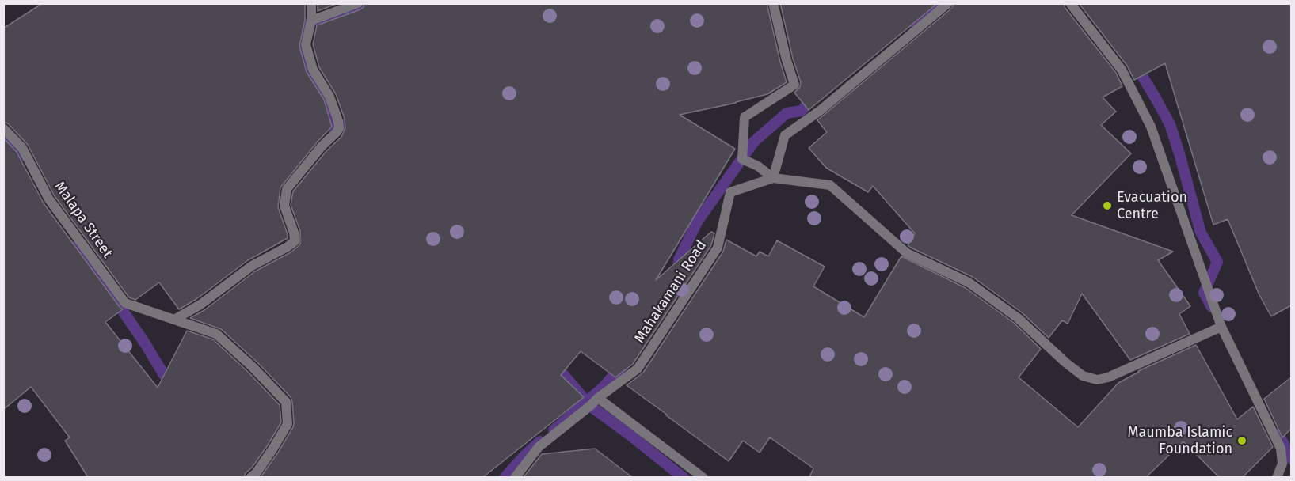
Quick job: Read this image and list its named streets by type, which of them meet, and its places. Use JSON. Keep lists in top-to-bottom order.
{
  "streets": {
    "street": ["Malapa Street", "Mahakamani Road"]
  },
  "places": ["Evacuation Centre", "Maumba Islamic Foundation"]
}
